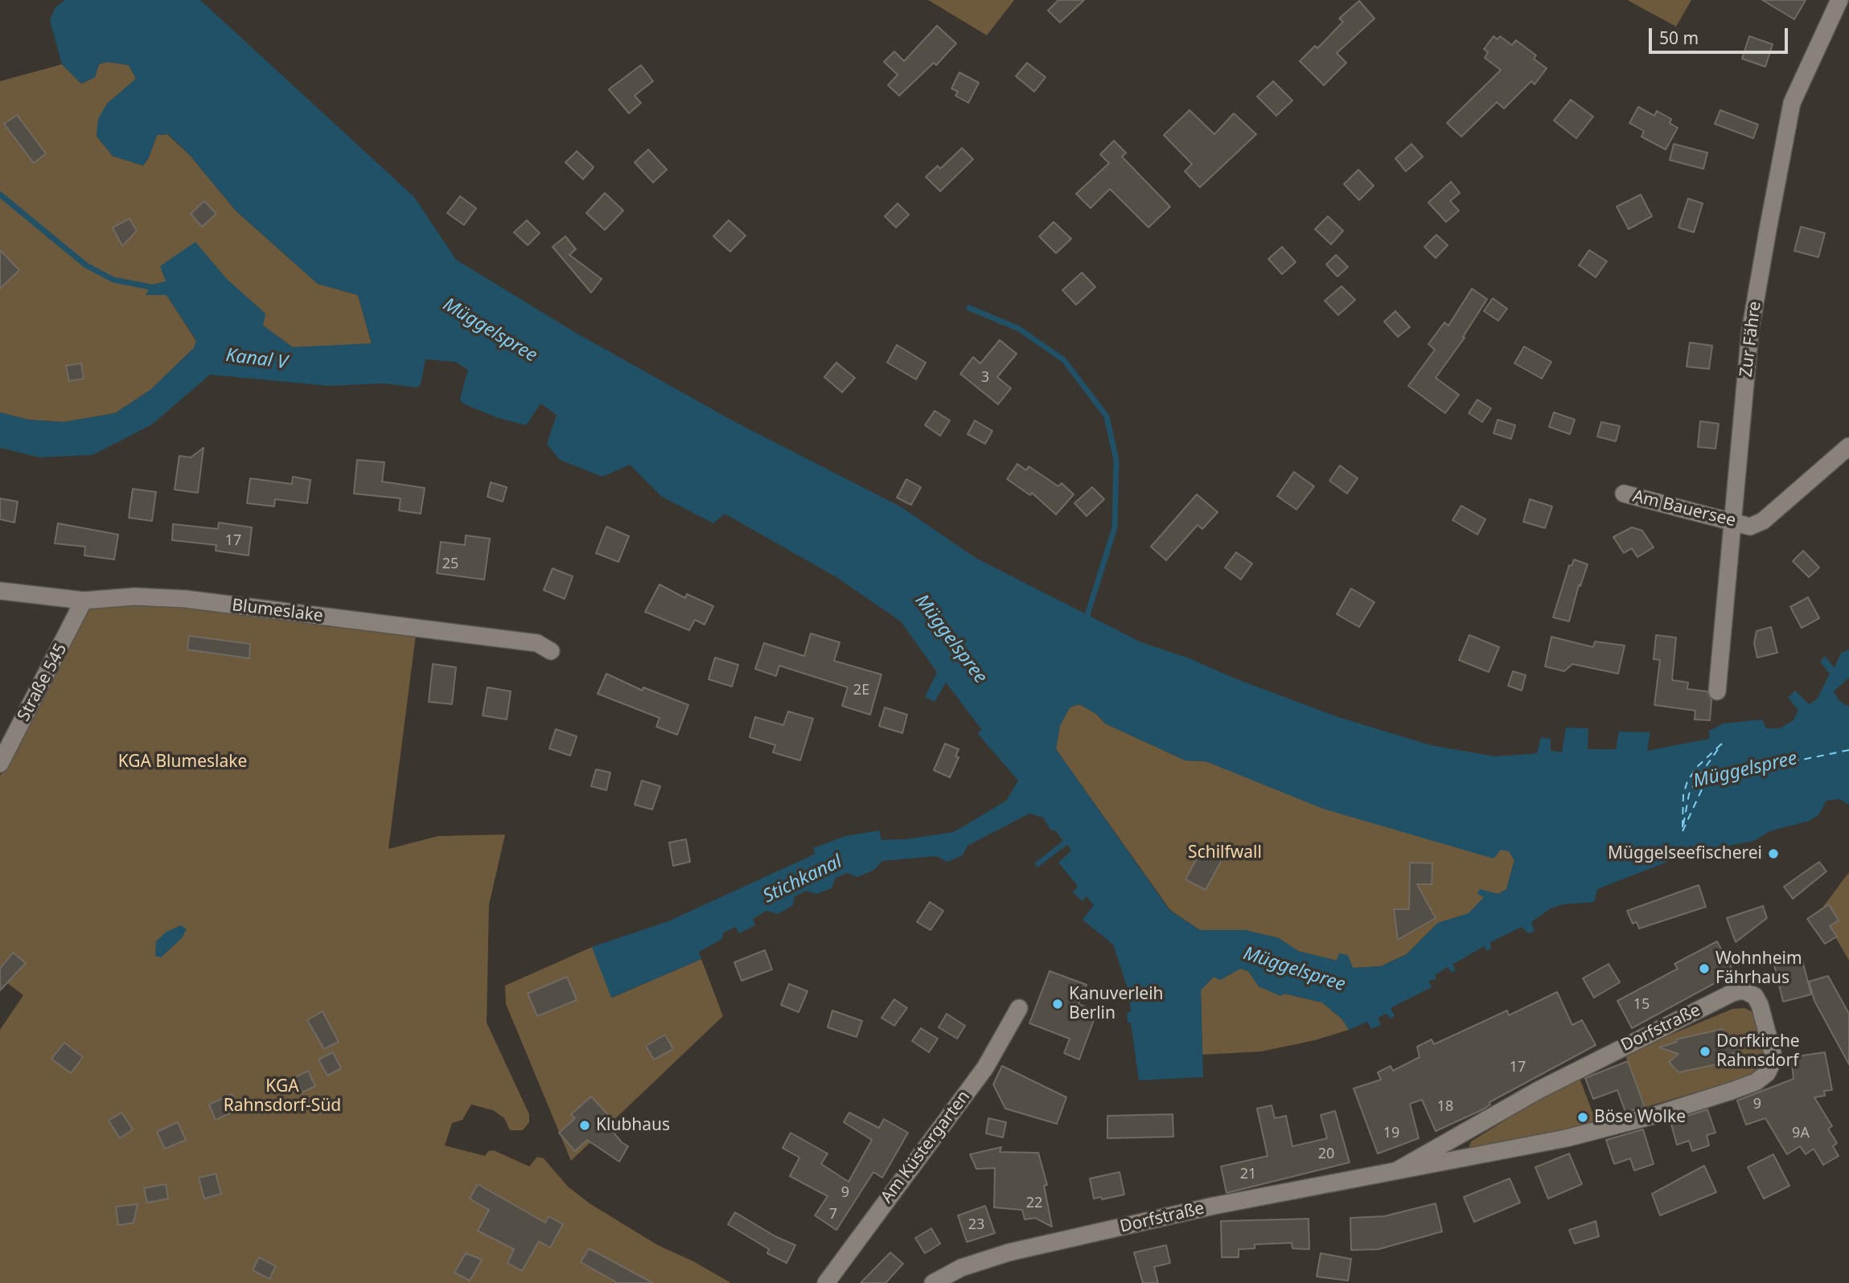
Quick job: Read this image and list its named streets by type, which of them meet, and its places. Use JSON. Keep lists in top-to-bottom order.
{
  "streets": {
    "street": [
      "Zur Fähre",
      "Am Bauersee",
      "Blumeslake",
      "Straße 545",
      "Dorfstraße",
      "Am Küstergarten"
    ]
  },
  "crossings": [
    ["Zur Fähre", "Am Bauersee"],
    ["Blumeslake", "Straße 545"]
  ],
  "water": ["Müggelspree", "Kanal V", "Stichkanal"],
  "parks": ["KGA Blumeslake", "Schilfwall", "KGA Rahnsdorf-Süd"],
  "places": [
    "Müggelseefischerei",
    "Wohnheim Fährhaus",
    "Kanuverleih Berlin",
    "Dorfkirche Rahnsdorf",
    "Böse Wolke",
    "Klubhaus"
  ],
  "house_numbers": [
    "3",
    "17",
    "25",
    "2E",
    "15",
    "17",
    "9",
    "18",
    "19",
    "9A",
    "20",
    "21",
    "9",
    "22",
    "7",
    "23"
  ],
  "scale_bar": "50 m"
}
